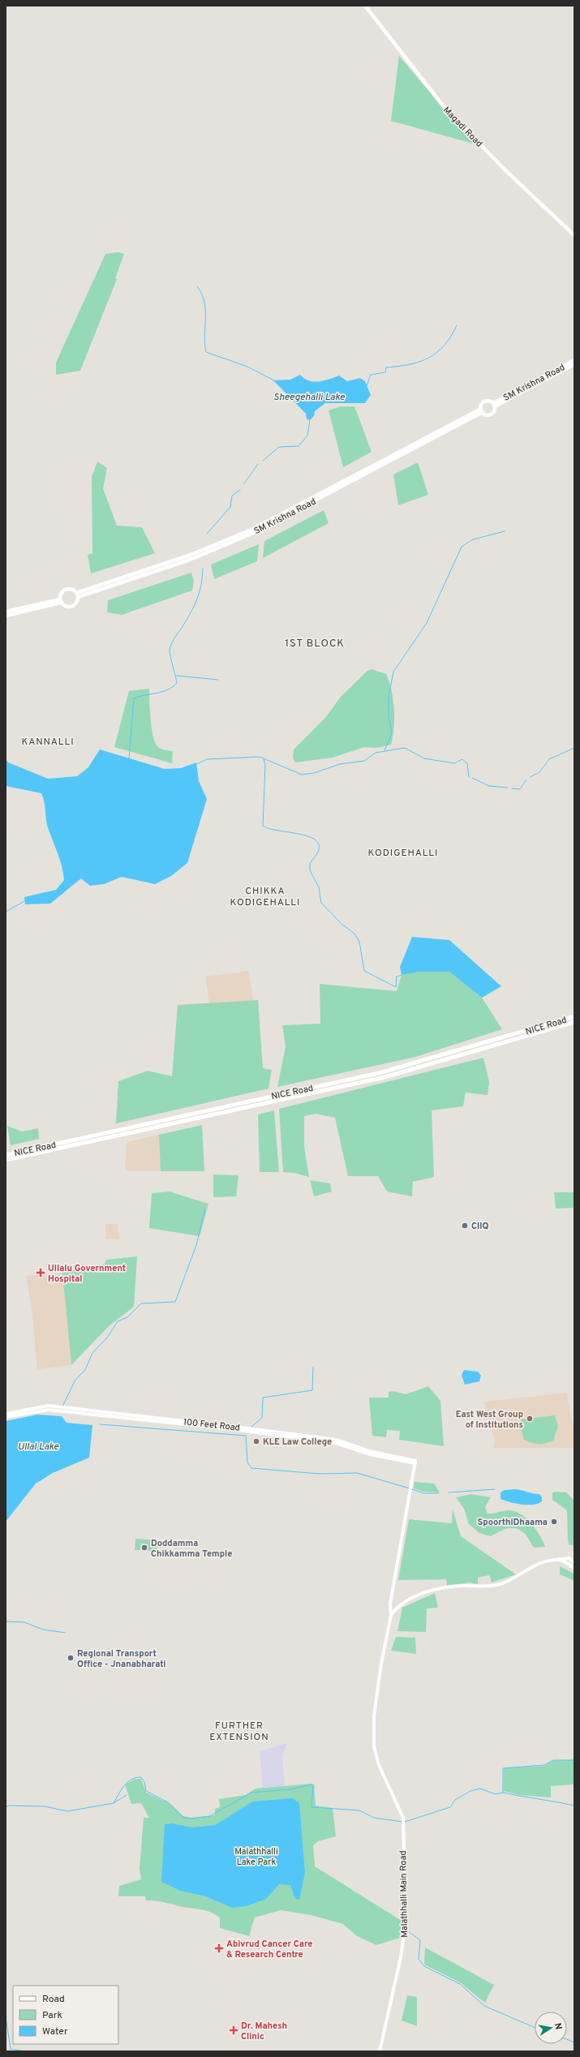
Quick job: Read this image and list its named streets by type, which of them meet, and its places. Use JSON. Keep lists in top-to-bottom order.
{
  "streets": {
    "highway": ["NICE Road"],
    "main road": [
      "Magadi Road",
      "SM Krishna Road",
      "100 Feet Road",
      "Malathhalli Main Road"
    ]
  },
  "crossings": [
    ["100 Feet Road", "Malathhalli Main Road"]
  ],
  "districts": [
    "1ST BLOCK",
    "KANNALLI",
    "KODIGEHALLI",
    "CHIKKA KODIGEHALLI",
    "FURTHER EXTENSION"
  ],
  "water": ["Sheegehalli Lake", "Ullal Lake"],
  "parks": ["Malathhalli Lake Park"],
  "places": {
    "other": [
      "CIIQ",
      "East West Group of Institutions",
      "KLE Law College",
      "SpoorthiDhaama",
      "Doddamma Chikkamma Temple",
      "Regional Transport Office - Jnanabharati"
    ],
    "health": ["Ullalu Government Hospital", "Abivrud Cancer Care & Research Centre", "Dr. Mahesh Clinic"]
  },
  "legend": ["Road", "Park", "Water"],
  "north": "right"
}
